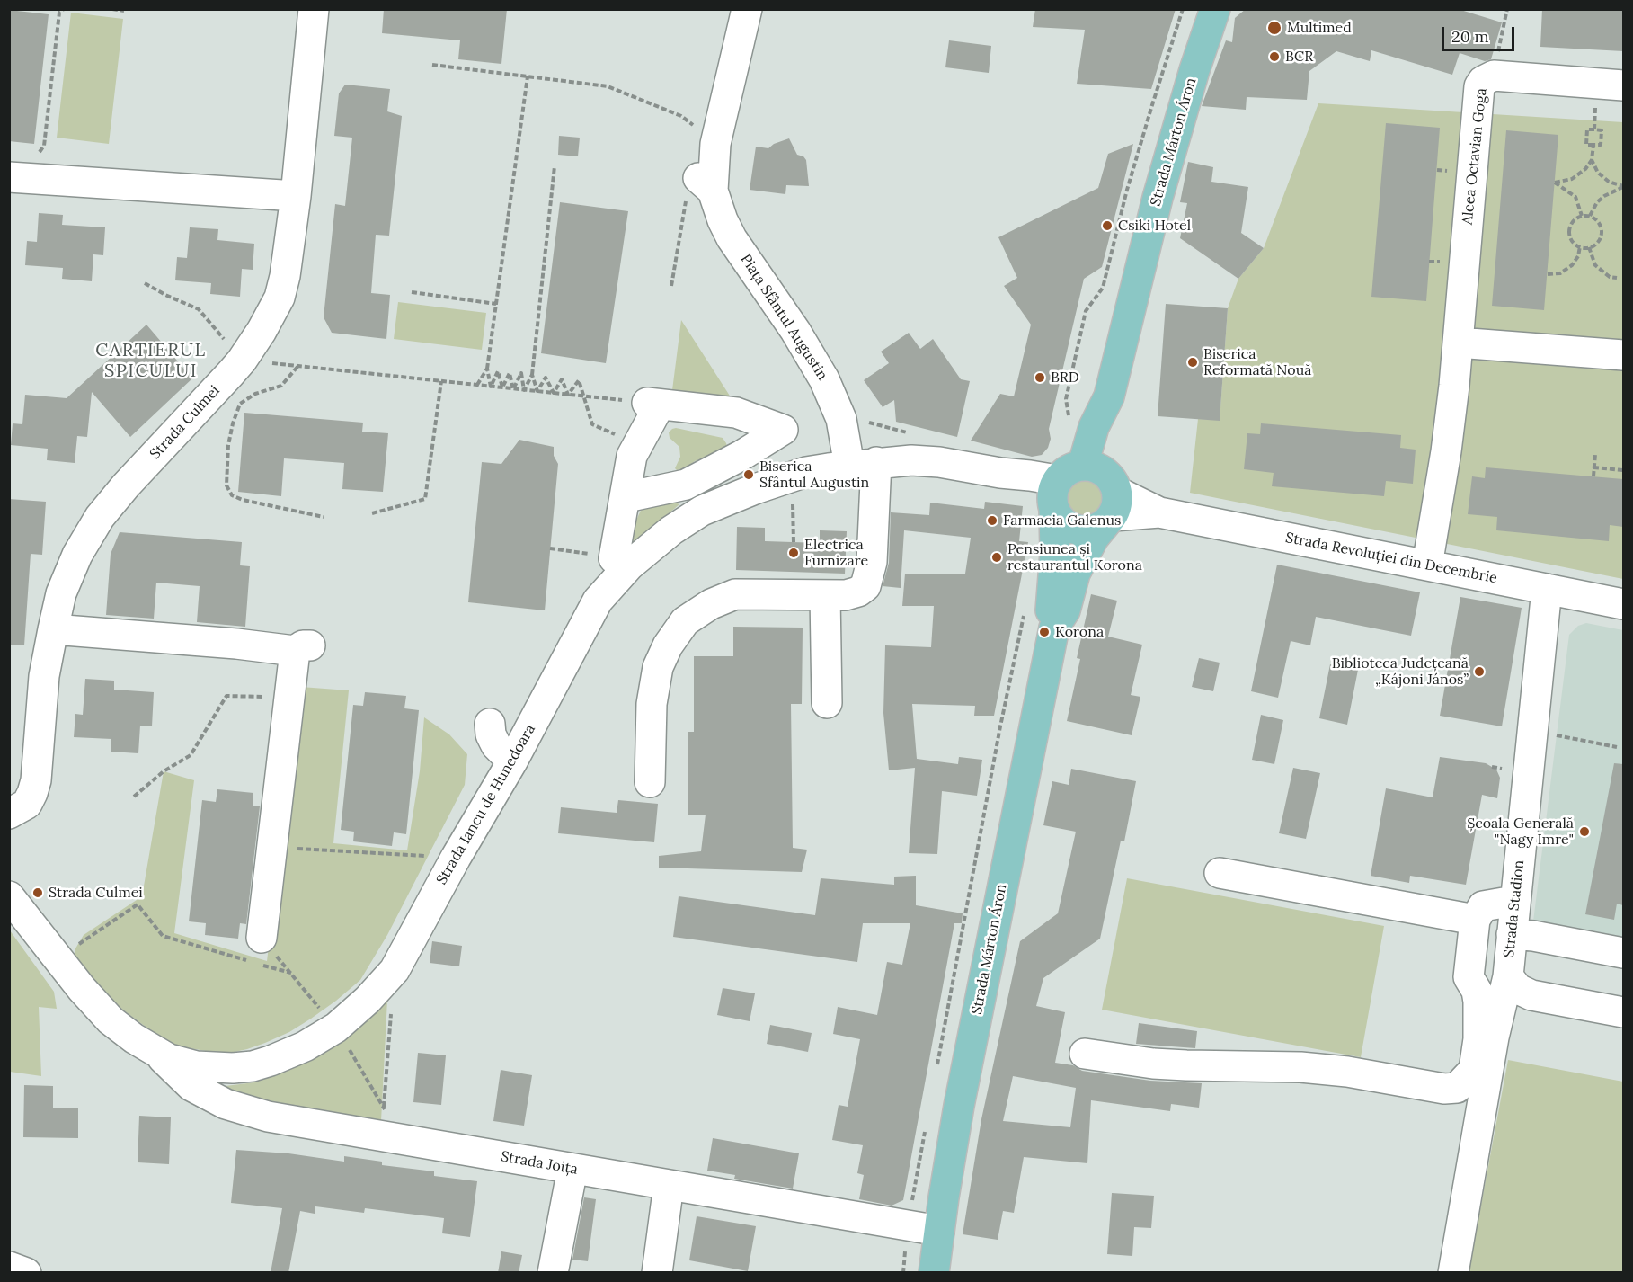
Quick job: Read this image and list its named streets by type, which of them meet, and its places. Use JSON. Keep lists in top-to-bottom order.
{
  "streets": {
    "main road": ["Strada Márton Áron"],
    "street": [
      "Aleea Octavian Goga",
      "Piața Sfântul Augustin",
      "Strada Culmei",
      "Strada Revoluției din Decembrie",
      "Strada Iancu de Hunedoara",
      "Strada Stadion",
      "Strada Joița"
    ]
  },
  "crossings": [
    ["Strada Márton Áron", "Strada Revoluției din Decembrie"],
    ["Strada Márton Áron", "Strada Iancu de Hunedoara"],
    ["Strada Márton Áron", "Strada Joița"],
    ["Aleea Octavian Goga", "Strada Revoluției din Decembrie"],
    ["Piața Sfântul Augustin", "Strada Iancu de Hunedoara"],
    ["Strada Revoluției din Decembrie", "Strada Stadion"],
    ["Strada Iancu de Hunedoara", "Strada Joița"]
  ],
  "districts": ["CARTIERUL SPICULUI"],
  "places": [
    "Multimed",
    "BCR",
    "Csiki Hotel",
    "Biserica Reformată Nouă",
    "BRD",
    "Biserica Sfântul Augustin",
    "Farmacia Galenus",
    "Electrica Furnizare",
    "Pensiunea și restaurantul Korona",
    "Korona",
    "Biblioteca Județeană „Kájoni János”",
    "Școala Generală \"Nagy Imre\"",
    "Strada Culmei"
  ],
  "scale_bar": "20 m"
}
